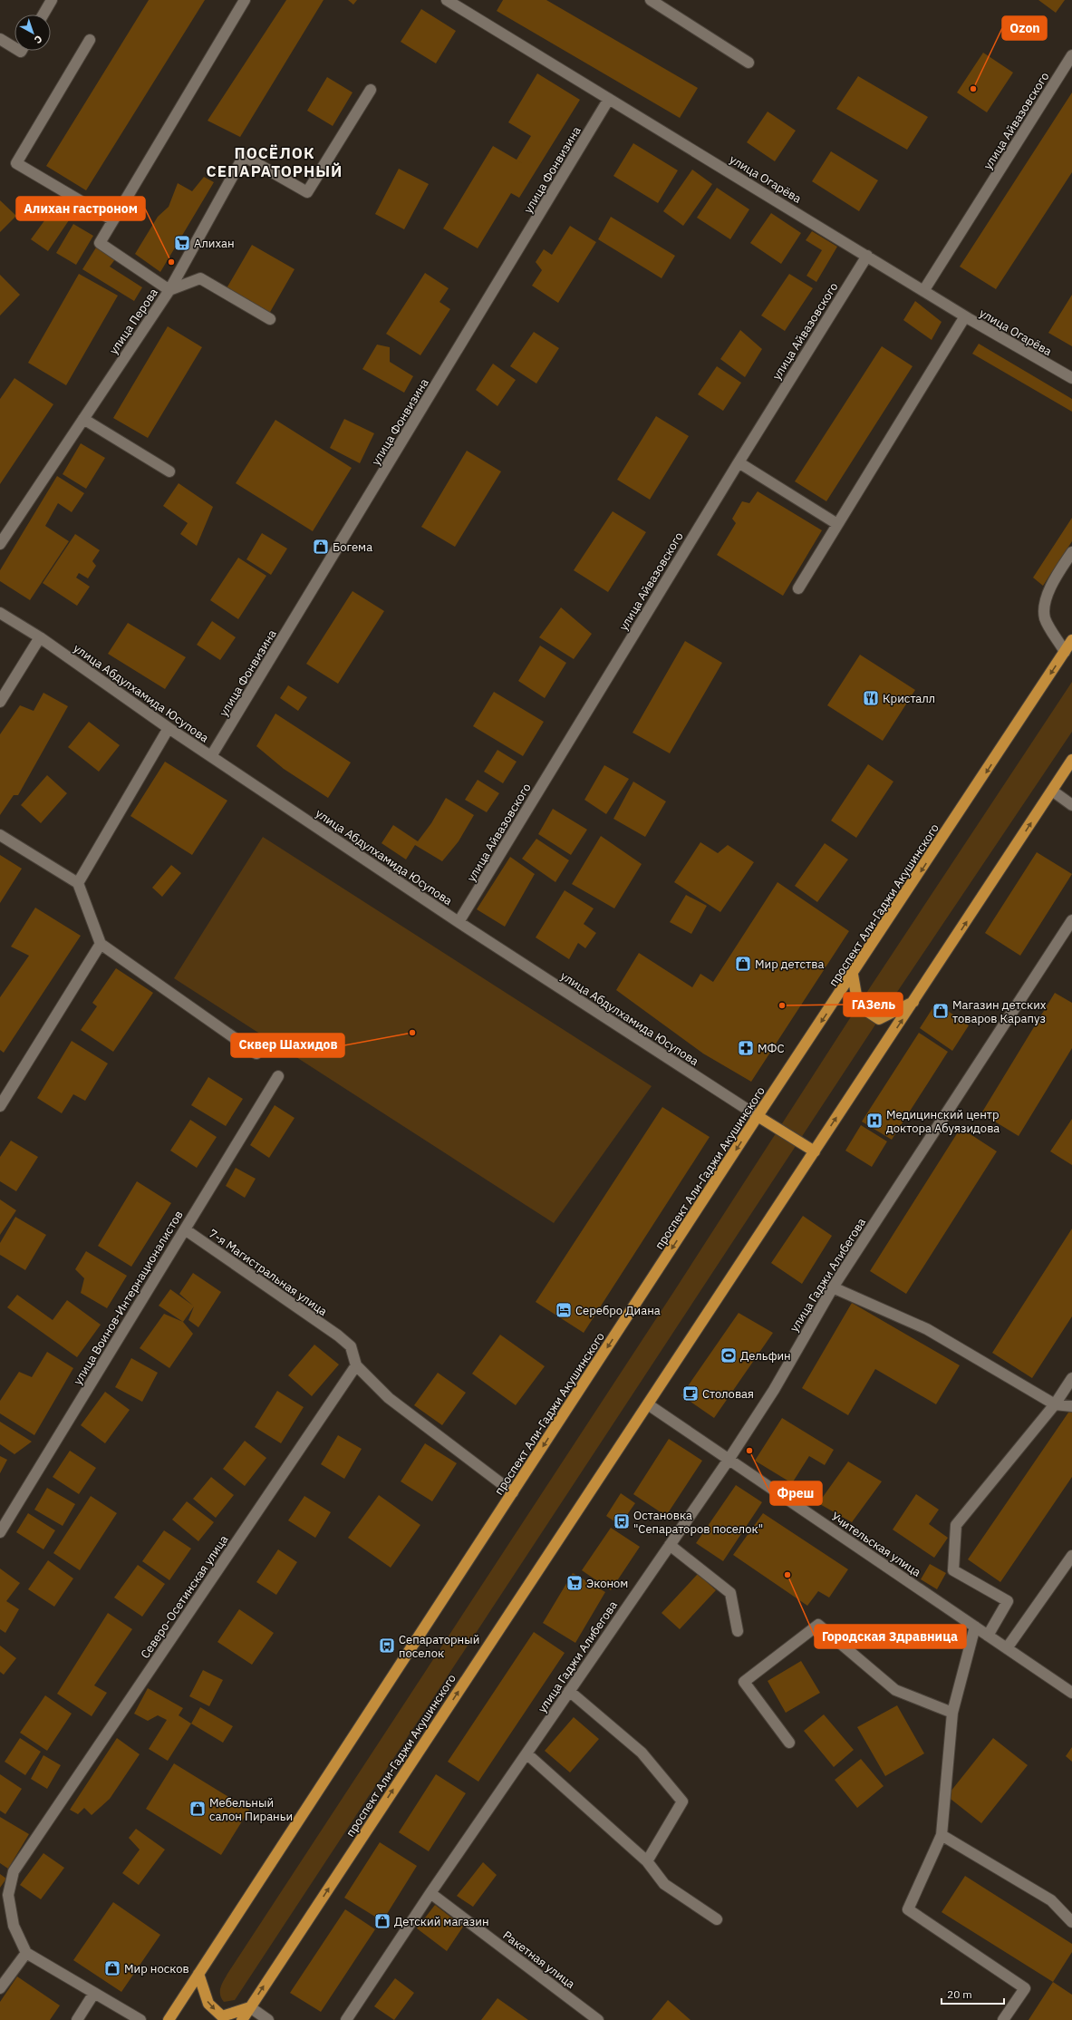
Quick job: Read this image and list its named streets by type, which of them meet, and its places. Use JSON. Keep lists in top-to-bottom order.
{
  "streets": {
    "main road": ["проспект Али-Гаджи Акушинского"],
    "street": [
      "улица Айвазовского",
      "улица Фонвизина",
      "улица Огарёва",
      "улица Перова",
      "улица Абдулхамида Юсупова",
      "7-я Магистральная улица",
      "улица Гаджи Алибегова",
      "улица Воинов-Интернационалистов",
      "Учительская улица",
      "Северо-Осетинская улица",
      "Ракетная улица"
    ]
  },
  "crossings": [
    ["улица Айвазовского", "улица Огарёва"],
    ["улица Айвазовского", "улица Абдулхамида Юсупова"],
    ["улица Фонвизина", "улица Огарёва"],
    ["улица Фонвизина", "улица Абдулхамида Юсупова"],
    ["улица Абдулхамида Юсупова", "проспект Али-Гаджи Акушинского"],
    ["проспект Али-Гаджи Акушинского", "Учительская улица"],
    ["7-я Магистральная улица", "улица Воинов-Интернационалистов"],
    ["7-я Магистральная улица", "Северо-Осетинская улица"],
    ["улица Гаджи Алибегова", "Учительская улица"],
    ["улица Гаджи Алибегова", "Ракетная улица"]
  ],
  "districts": ["ПОСЁЛОК СЕПАРАТОРНЫЙ"],
  "places": {
    "other": [
      "Ozon",
      "Алихан гастроном",
      "ГАЗель",
      "Сквер Шахидов",
      "Фреш",
      "Городская Здравница"
    ],
    "supermarket": ["Алихан", "Эконом"],
    "shop": [
      "Богема",
      "Мир детства",
      "Магазин детских товаров Карапуз",
      "Мебельный салон Пираньи",
      "Детский магазин",
      "Мир носков"
    ],
    "restaurant": ["Кристалл"],
    "pharmacy": ["МФС"],
    "hospital": ["Медицинский центр доктора Абуязидова"],
    "hotel": ["Серебро Диана"],
    "sports": ["Дельфин"],
    "cafe": ["Столовая"],
    "bus stop": ["Остановка \"Сепараторов поселок\"", "Сепараторный поселок"]
  },
  "scale_bar": "20 m",
  "north": "bottom right"
}
